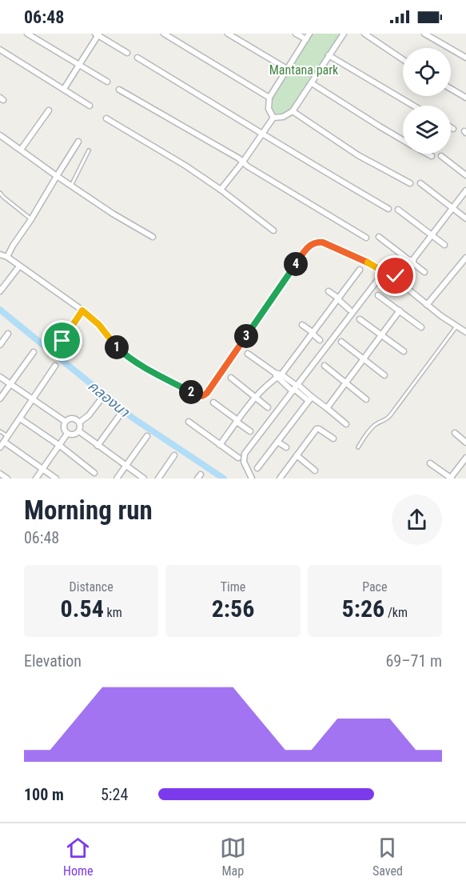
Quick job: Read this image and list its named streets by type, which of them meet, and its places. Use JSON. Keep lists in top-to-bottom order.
{
  "water": ["คลองนา"],
  "parks": ["Mantana park"],
  "page": {
    "status": "06:48",
    "pins": [
      "4",
      "3",
      "1",
      "2"
    ],
    "heading": ["Morning run", "06:48"],
    "stats": [
      ["Distance", "0.54 km"],
      ["Time", "2:56"],
      ["Pace", "5:26 /km"]
    ],
    "chart": ["Elevation", "69–71 m"],
    "list": [
      {
        "name": "100 m",
        "note": "5:24"
      }
    ],
    "tabs": ["Home", "Map", "Saved"]
  }
}
